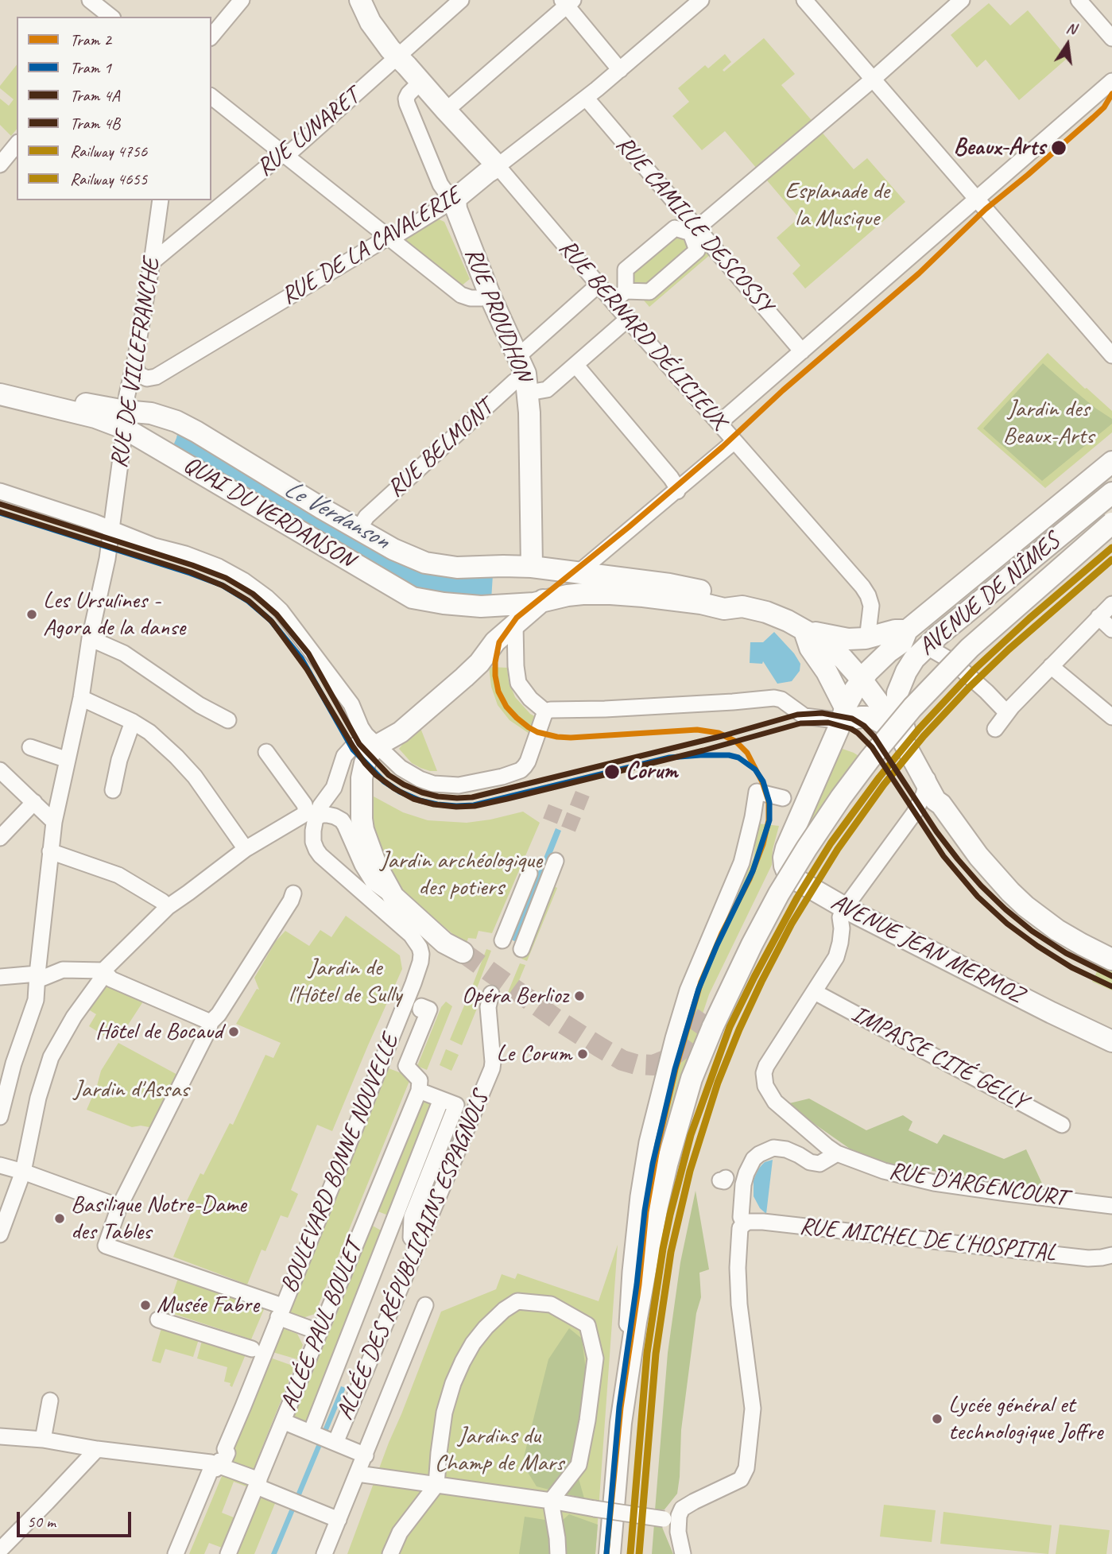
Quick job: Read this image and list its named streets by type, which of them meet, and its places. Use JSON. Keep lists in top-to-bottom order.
{
  "streets": {
    "main road": [
      "RUE DE LA CAVALERIE",
      "RUE PROUDHON",
      "QUAI DU VERDANSON",
      "AVENUE DE NÎMES",
      "AVENUE JEAN MERMOZ"
    ],
    "street": [
      "RUE LUNARET",
      "RUE CAMILLE DESCOSSY",
      "RUE BERNARD DÉLICIEUX",
      "RUE DE VILLEFRANCHE",
      "RUE BELMONT",
      "IMPASSE CITÉ GELLY",
      "BOULEVARD BONNE NOUVELLE",
      "RUE D'ARGENCOURT",
      "RUE MICHEL DE L'HOSPITAL",
      "ALLÉE DES RÉPUBLICAINS ESPAGNOLS",
      "ALLÉE PAUL BOULET"
    ]
  },
  "crossings": [
    ["RUE LUNARET", "RUE DE VILLEFRANCHE"],
    ["RUE CAMILLE DESCOSSY", "RUE DE LA CAVALERIE"],
    ["RUE DE LA CAVALERIE", "RUE PROUDHON"],
    ["RUE DE LA CAVALERIE", "RUE BERNARD DÉLICIEUX"],
    ["RUE DE LA CAVALERIE", "RUE DE VILLEFRANCHE"],
    ["RUE PROUDHON", "RUE BELMONT"],
    ["RUE PROUDHON", "QUAI DU VERDANSON"],
    ["RUE BERNARD DÉLICIEUX", "RUE BELMONT"],
    ["RUE BERNARD DÉLICIEUX", "QUAI DU VERDANSON"],
    ["RUE DE VILLEFRANCHE", "QUAI DU VERDANSON"],
    ["RUE BELMONT", "QUAI DU VERDANSON"],
    ["QUAI DU VERDANSON", "AVENUE DE NÎMES"],
    ["QUAI DU VERDANSON", "RUE D'ARGENCOURT"],
    ["AVENUE DE NÎMES", "RUE D'ARGENCOURT"],
    ["AVENUE JEAN MERMOZ", "RUE D'ARGENCOURT"],
    ["IMPASSE CITÉ GELLY", "RUE D'ARGENCOURT"],
    ["ALLÉE DES RÉPUBLICAINS ESPAGNOLS", "ALLÉE PAUL BOULET"]
  ],
  "water": ["Le Verdanson"],
  "parks": [
    "Esplanade de la Musique",
    "Jardin des Beaux-Arts",
    "Jardin archéologique des potiers",
    "Jardin de l'Hôtel de Sully",
    "Jardin d'Assas",
    "Jardins du Champ de Mars"
  ],
  "places": [
    "Beaux-Arts",
    "Les Ursulines - Agora de la danse",
    "Corum",
    "Opéra Berlioz",
    "Hôtel de Bocaud",
    "Le Corum",
    "Basilique Notre-Dame des Tables",
    "Musée Fabre",
    "Lycée général et technologique Joffre"
  ],
  "lines": [
    "tram line 2",
    "tram line 4B",
    "tram line 4A",
    "tram line 1",
    "rail line 4655",
    "rail line 4756"
  ],
  "legend": [
    "Tram 2",
    "Tram 1",
    "Tram 4A",
    "Tram 4B",
    "Railway 4756",
    "Railway 4655"
  ],
  "scale_bar": "50 m",
  "north": "top"
}
